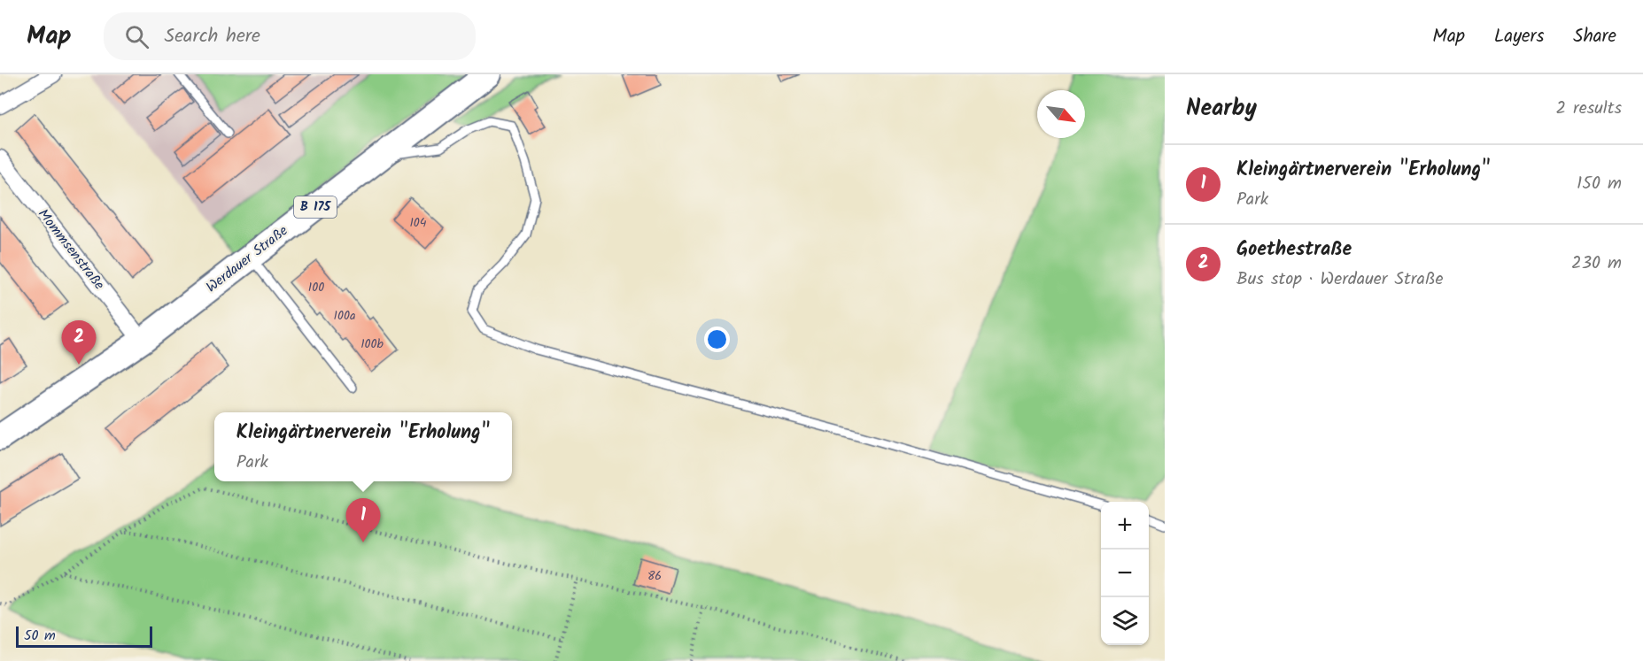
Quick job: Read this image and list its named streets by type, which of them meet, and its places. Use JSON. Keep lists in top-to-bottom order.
{
  "streets": {
    "main road": ["B 175", "Werdauer Straße"],
    "street": ["Mommsenstraße"]
  },
  "crossings": [
    ["Mommsenstraße", "Werdauer Straße"]
  ],
  "house_numbers": [
    "104",
    "100",
    "100a",
    "100b",
    "86"
  ],
  "scale_bar": "50 m",
  "north": "bottom right",
  "page": {
    "header": "Map",
    "search": "Search here",
    "nav": ["Map", "Layers", "Share"],
    "heading": ["Nearby", "2 results"],
    "list": [
      {
        "mark": "1",
        "name": "Kleingärtnerverein \"Erholung\"",
        "note": "Park",
        "value": "150 m"
      },
      {
        "mark": "2",
        "name": "Goethestraße",
        "note": "Bus stop · Werdauer Straße",
        "value": "230 m"
      }
    ],
    "pins": ["2", "1"],
    "popup": ["Kleingärtnerverein \"Erholung\"", "Park"],
    "map_buttons": ["+", "−"],
    "scale": "50 m"
  }
}
